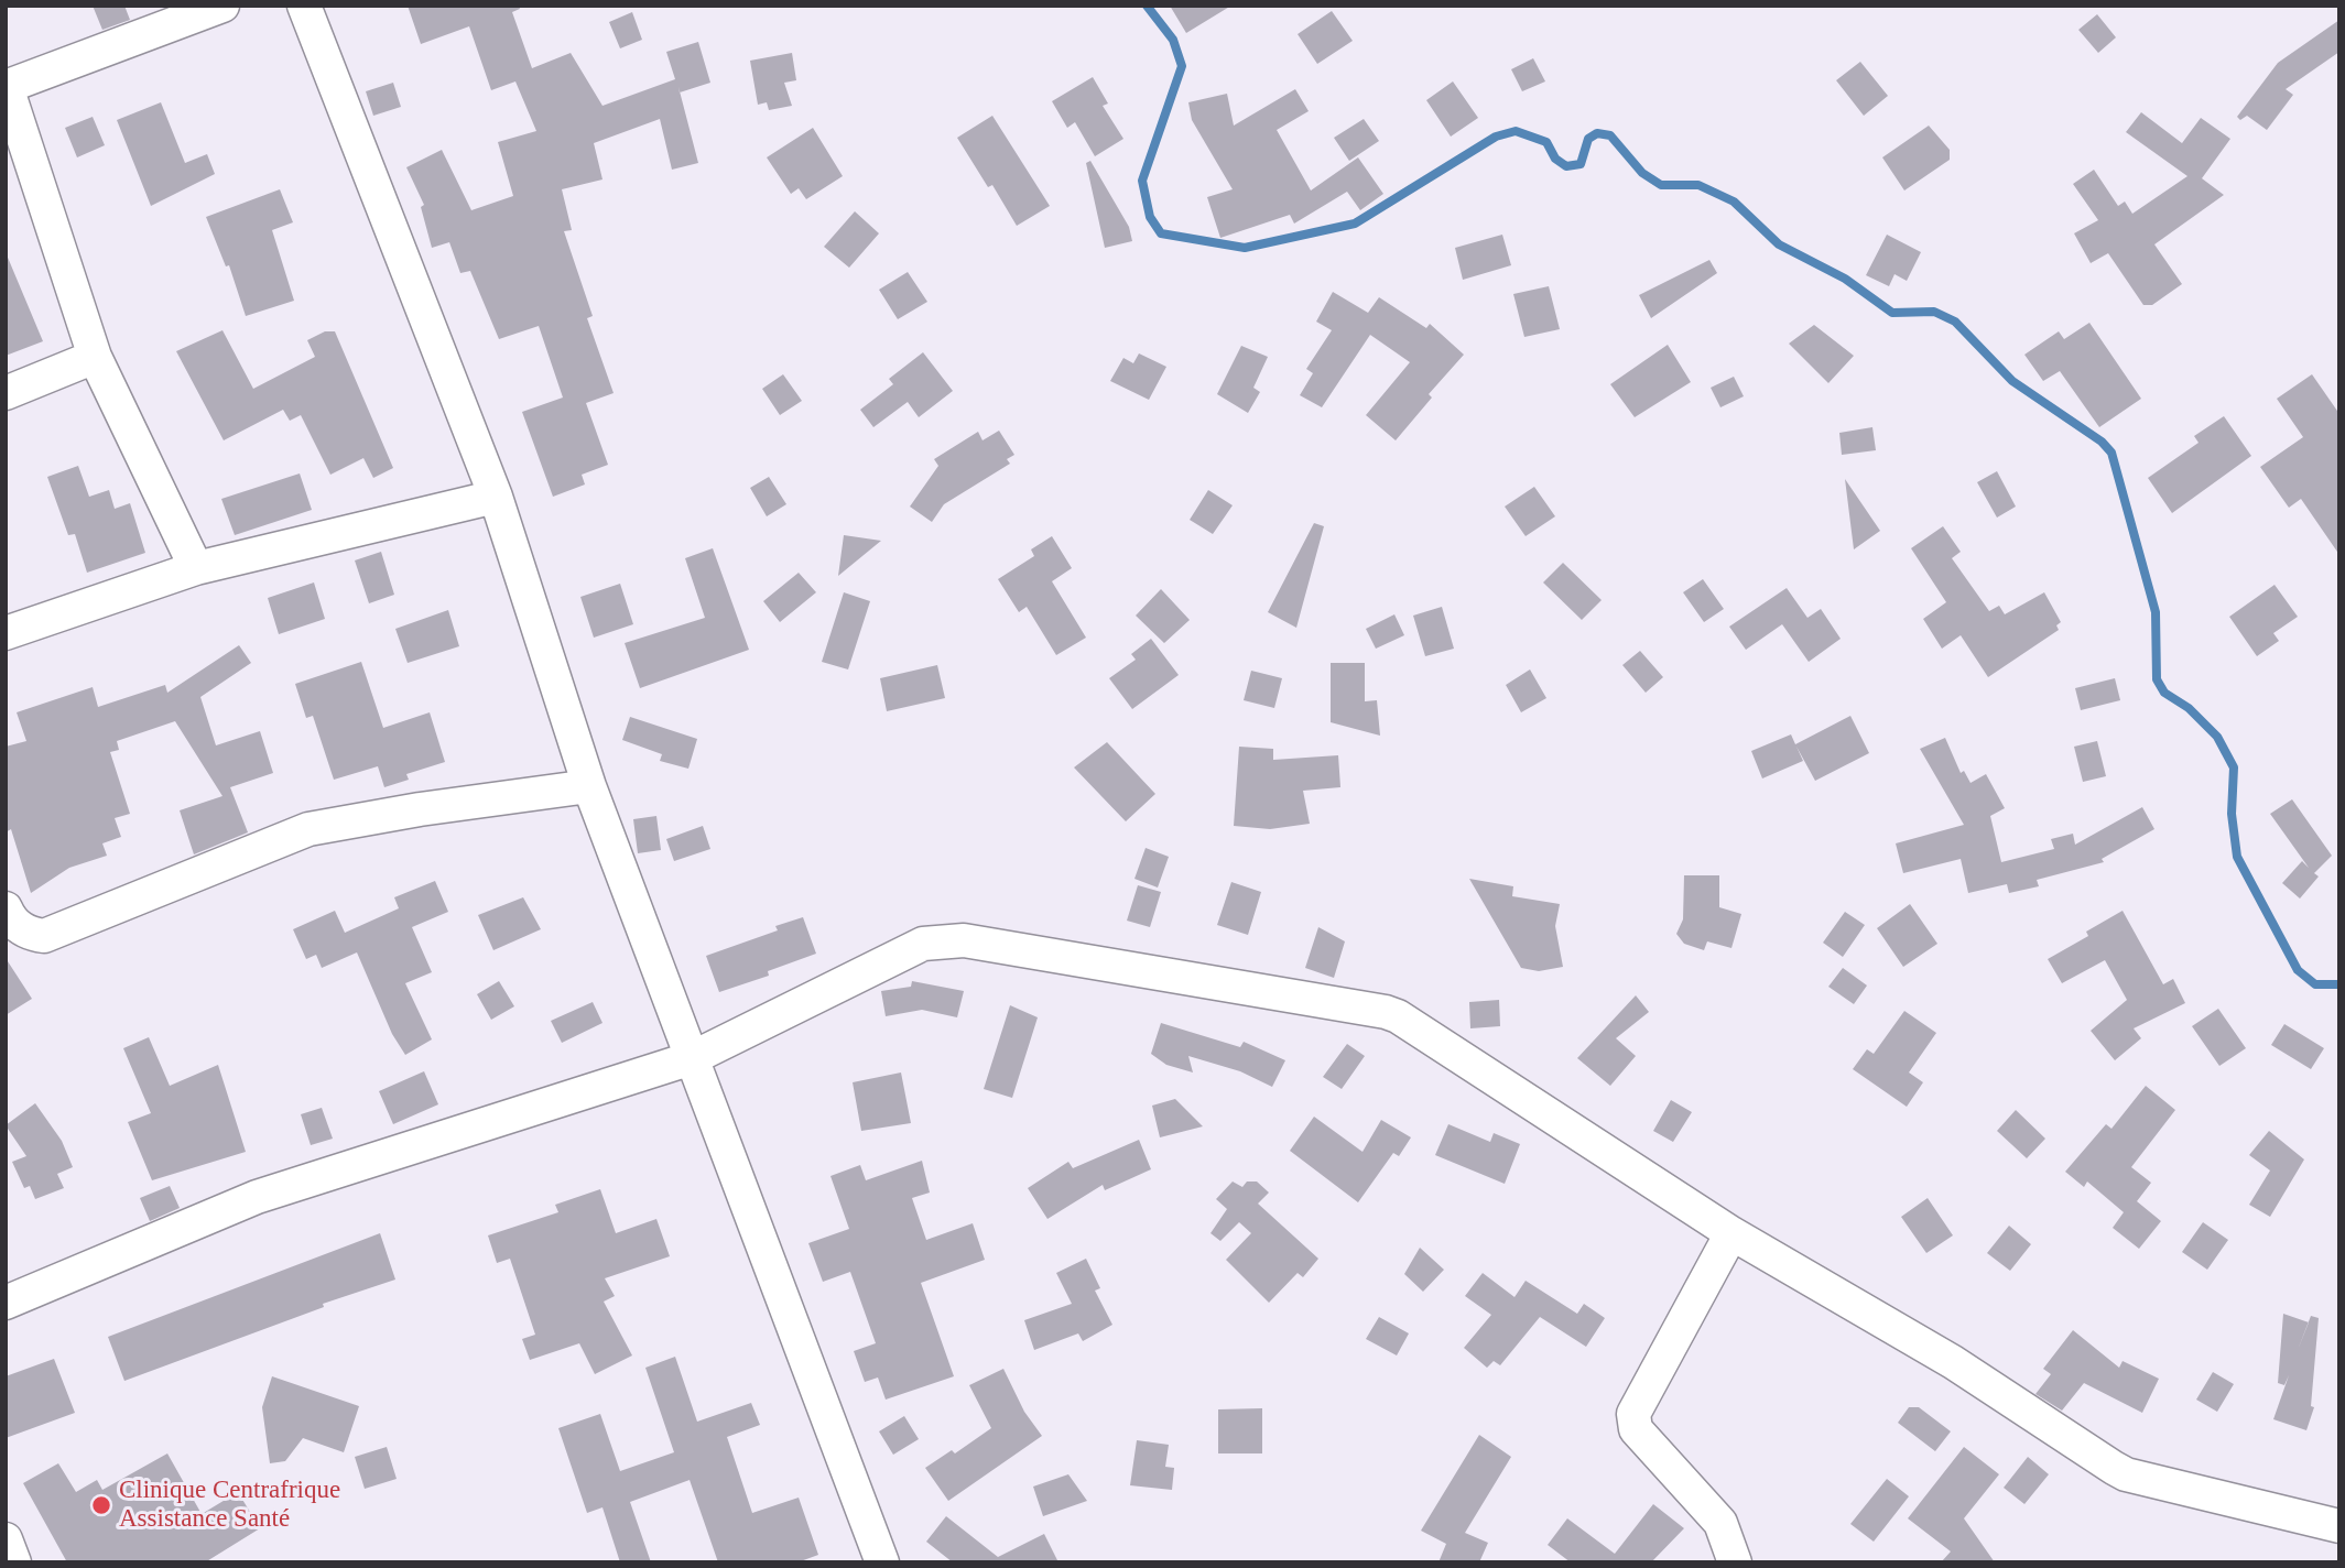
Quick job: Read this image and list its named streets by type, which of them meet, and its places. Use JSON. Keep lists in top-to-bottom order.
{
  "places": ["Clinique Centrafrique Assistance Santé"]
}
